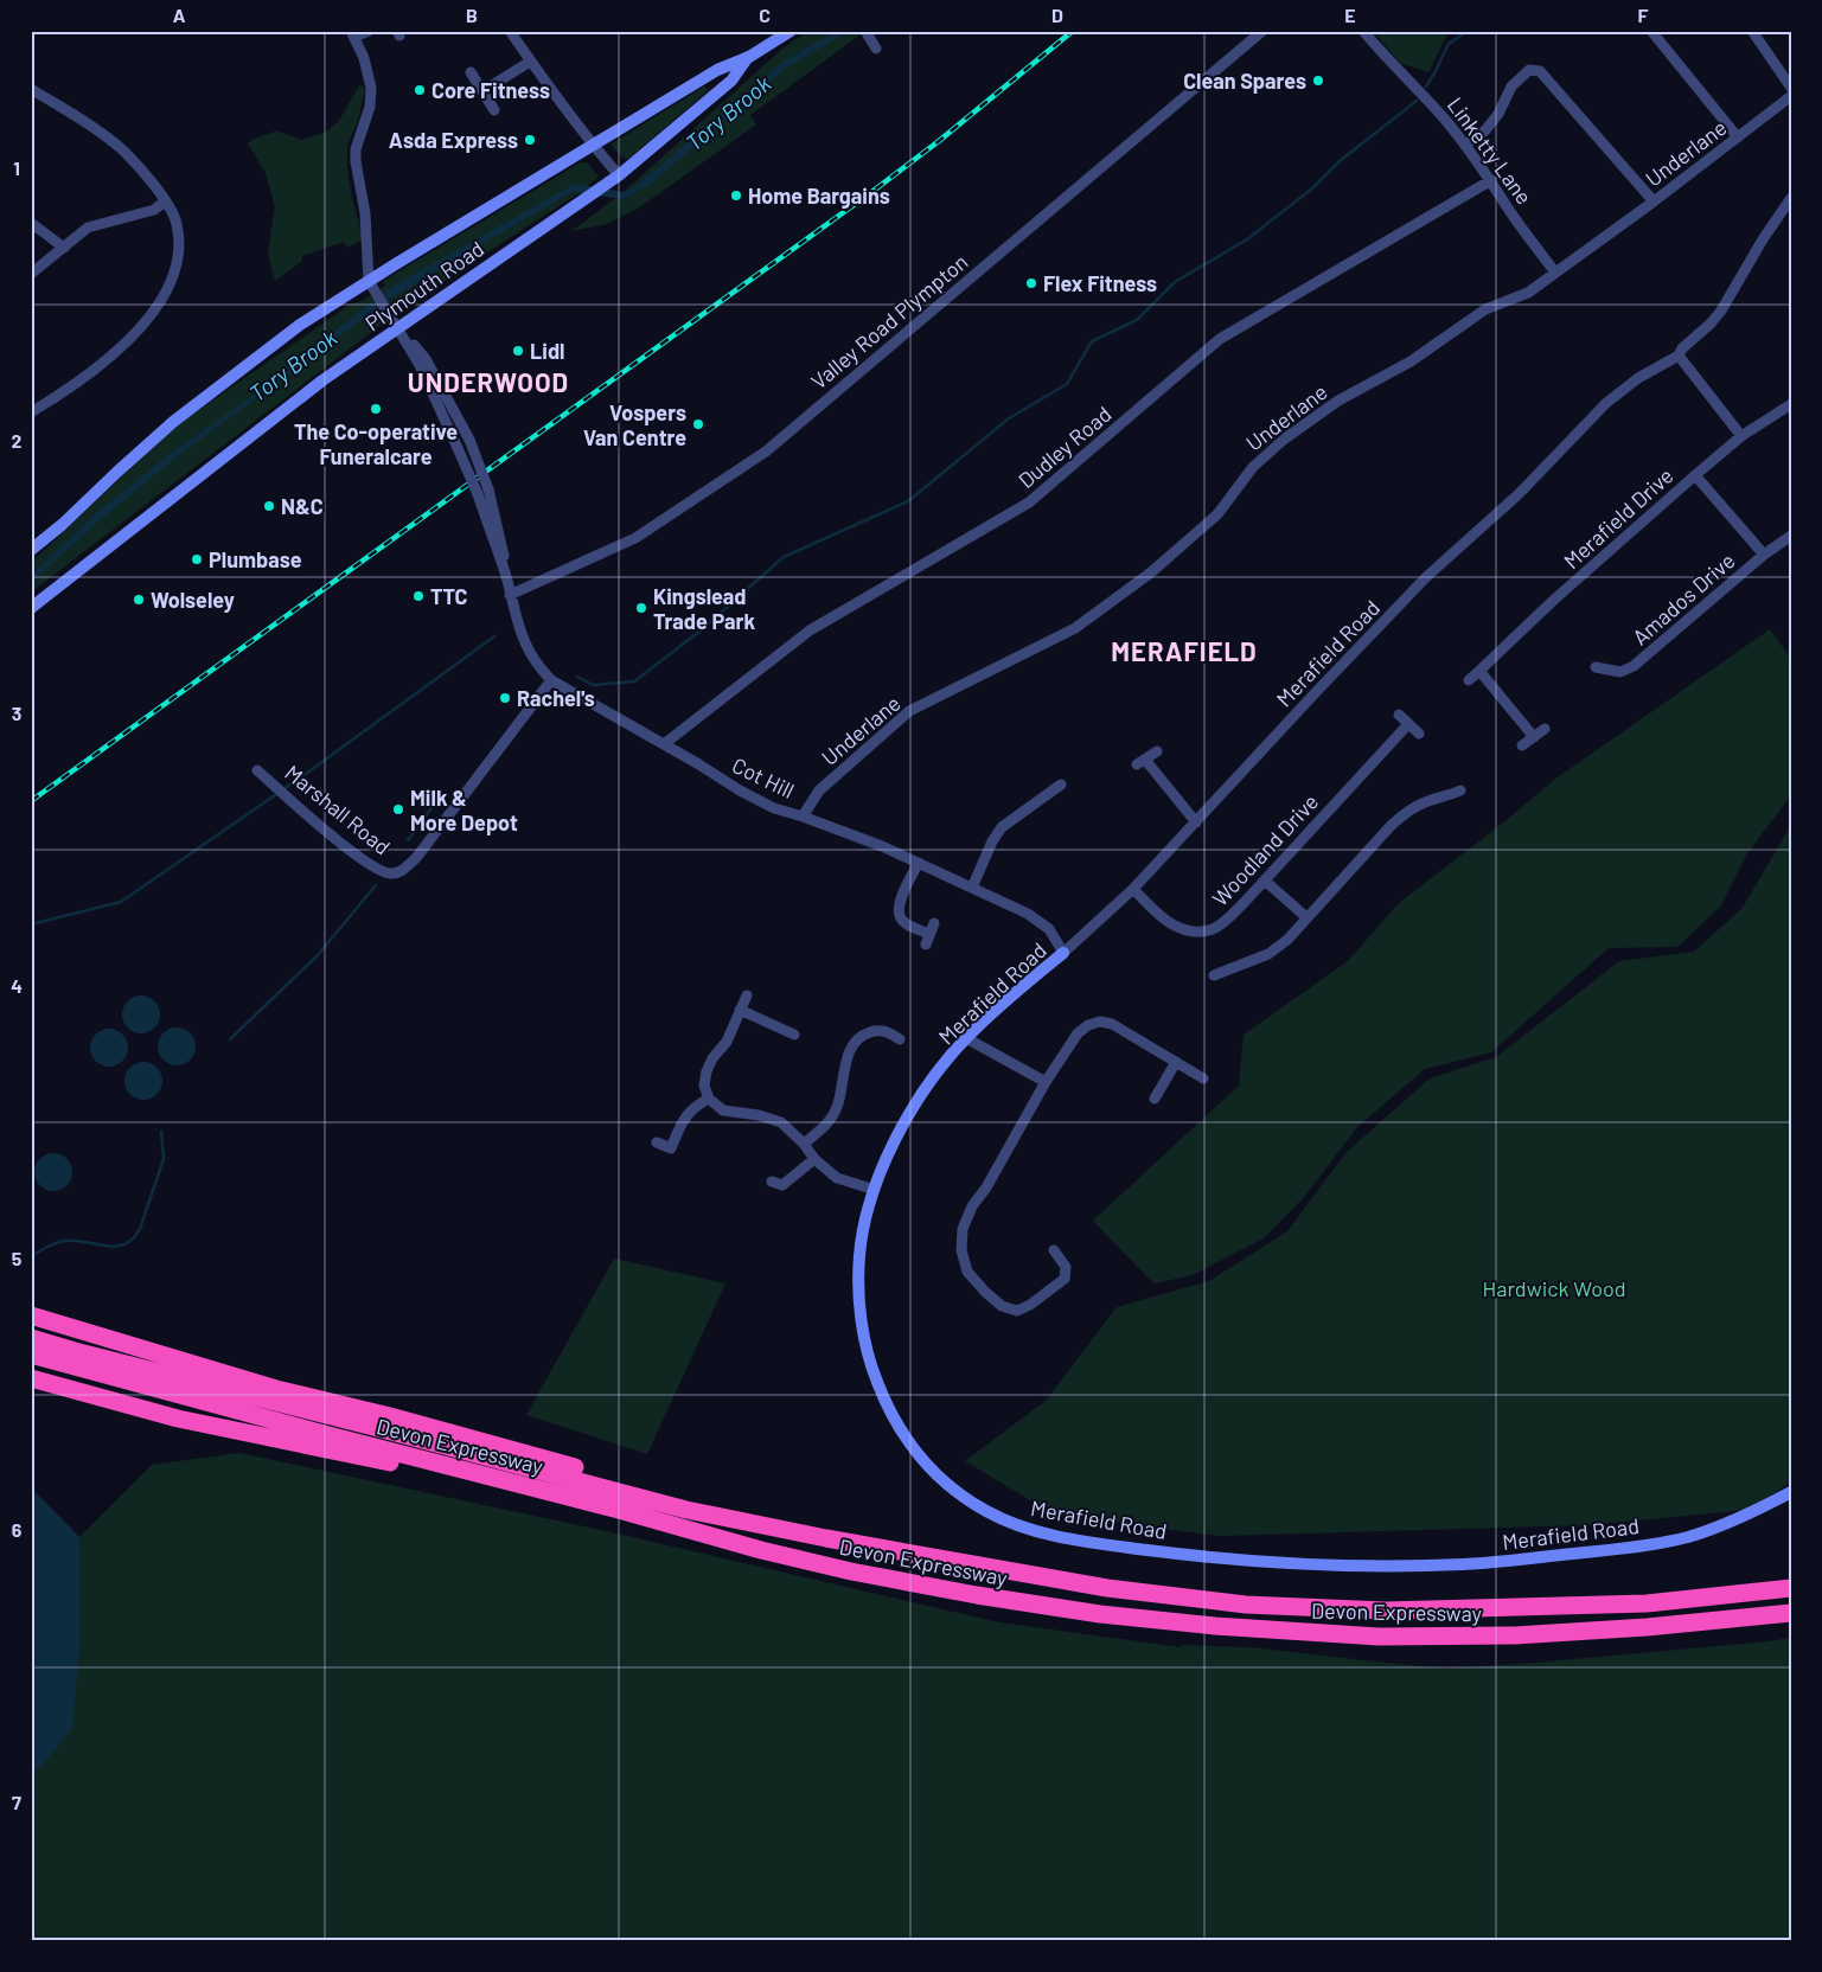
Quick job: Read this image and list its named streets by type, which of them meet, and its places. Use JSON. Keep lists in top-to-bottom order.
{
  "streets": {
    "highway": ["Devon Expressway"],
    "main road": ["Plymouth Road", "Merafield Road"],
    "street": [
      "Linketty Lane",
      "Underlane",
      "Valley Road Plympton",
      "Dudley Road",
      "Merafield Drive",
      "Amados Drive",
      "Cot Hill",
      "Marshall Road",
      "Woodland Drive"
    ]
  },
  "crossings": [
    ["Linketty Lane", "Underlane"],
    ["Linketty Lane", "Dudley Road"],
    ["Underlane", "Cot Hill"],
    ["Plymouth Road", "Cot Hill"],
    ["Valley Road Plympton", "Cot Hill"],
    ["Dudley Road", "Cot Hill"],
    ["Merafield Road", "Cot Hill"],
    ["Merafield Road", "Woodland Drive"],
    ["Cot Hill", "Marshall Road"]
  ],
  "districts": ["UNDERWOOD", "MERAFIELD"],
  "water": ["Tory Brook"],
  "parks": ["Hardwick Wood"],
  "places": [
    "Clean Spares",
    "Core Fitness",
    "Asda Express",
    "Home Bargains",
    "Flex Fitness",
    "Lidl",
    "The Co-operative Funeralcare",
    "Vospers Van Centre",
    "N&C",
    "Plumbase",
    "TTC",
    "Wolseley",
    "Kingslead Trade Park",
    "Rachel's",
    "Milk & More Depot"
  ],
  "grid": {
    "columns": [
      "A",
      "B",
      "C",
      "D",
      "E",
      "F"
    ],
    "rows": [
      "1",
      "2",
      "3",
      "4",
      "5",
      "6",
      "7"
    ]
  }
}
